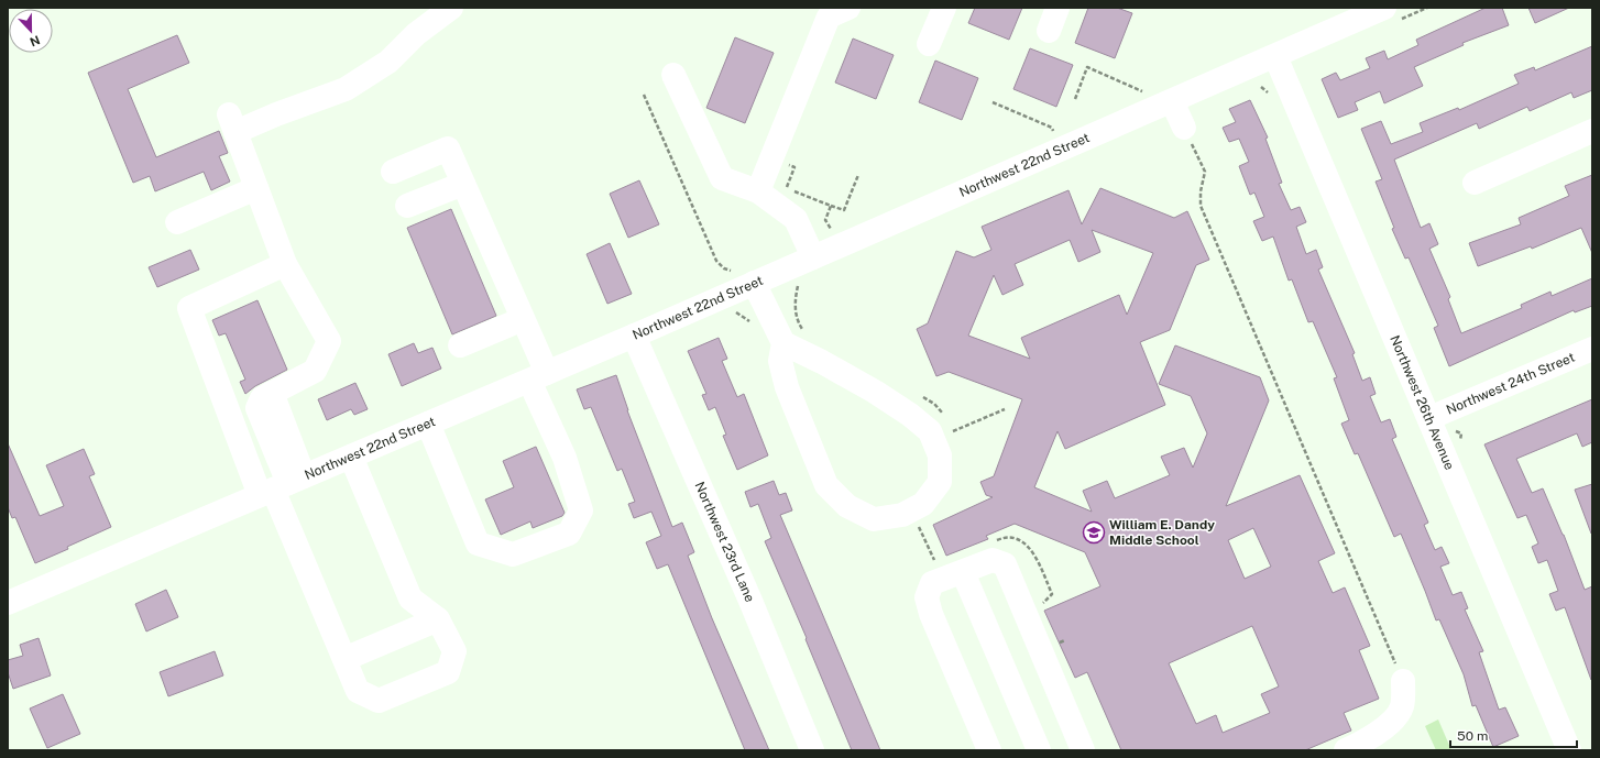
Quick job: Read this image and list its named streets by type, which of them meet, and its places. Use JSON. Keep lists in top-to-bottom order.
{
  "streets": {
    "street": [
      "Northwest 22nd Street",
      "Northwest 24th Street",
      "Northwest 26th Avenue",
      "Northwest 23rd Lane"
    ]
  },
  "crossings": [
    ["Northwest 22nd Street", "Northwest 26th Avenue"],
    ["Northwest 22nd Street", "Northwest 23rd Lane"],
    ["Northwest 24th Street", "Northwest 26th Avenue"]
  ],
  "places": {
    "school or university": ["William E. Dandy Middle School"]
  },
  "scale_bar": "50 m",
  "north": "bottom"
}
